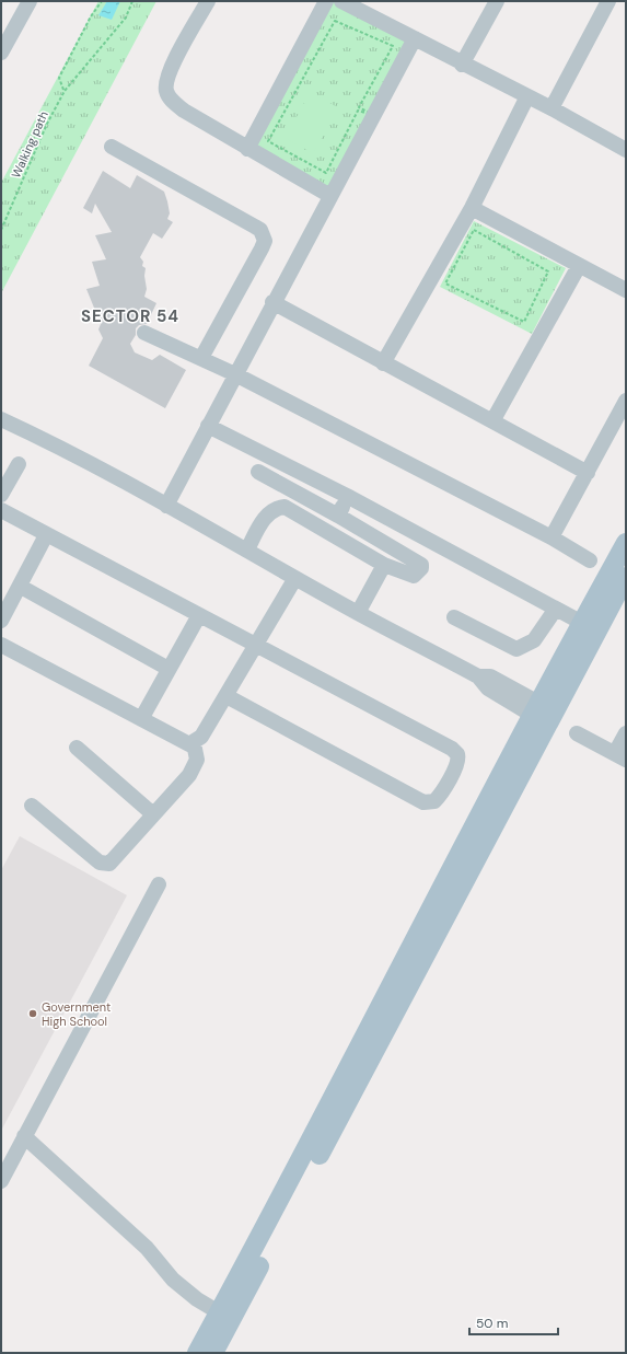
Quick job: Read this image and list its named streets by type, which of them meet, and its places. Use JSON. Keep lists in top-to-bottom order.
{
  "streets": {
    "path": ["Walking path"]
  },
  "districts": ["SECTOR 54"],
  "places": ["Government High School"],
  "scale_bar": "50 m"
}
